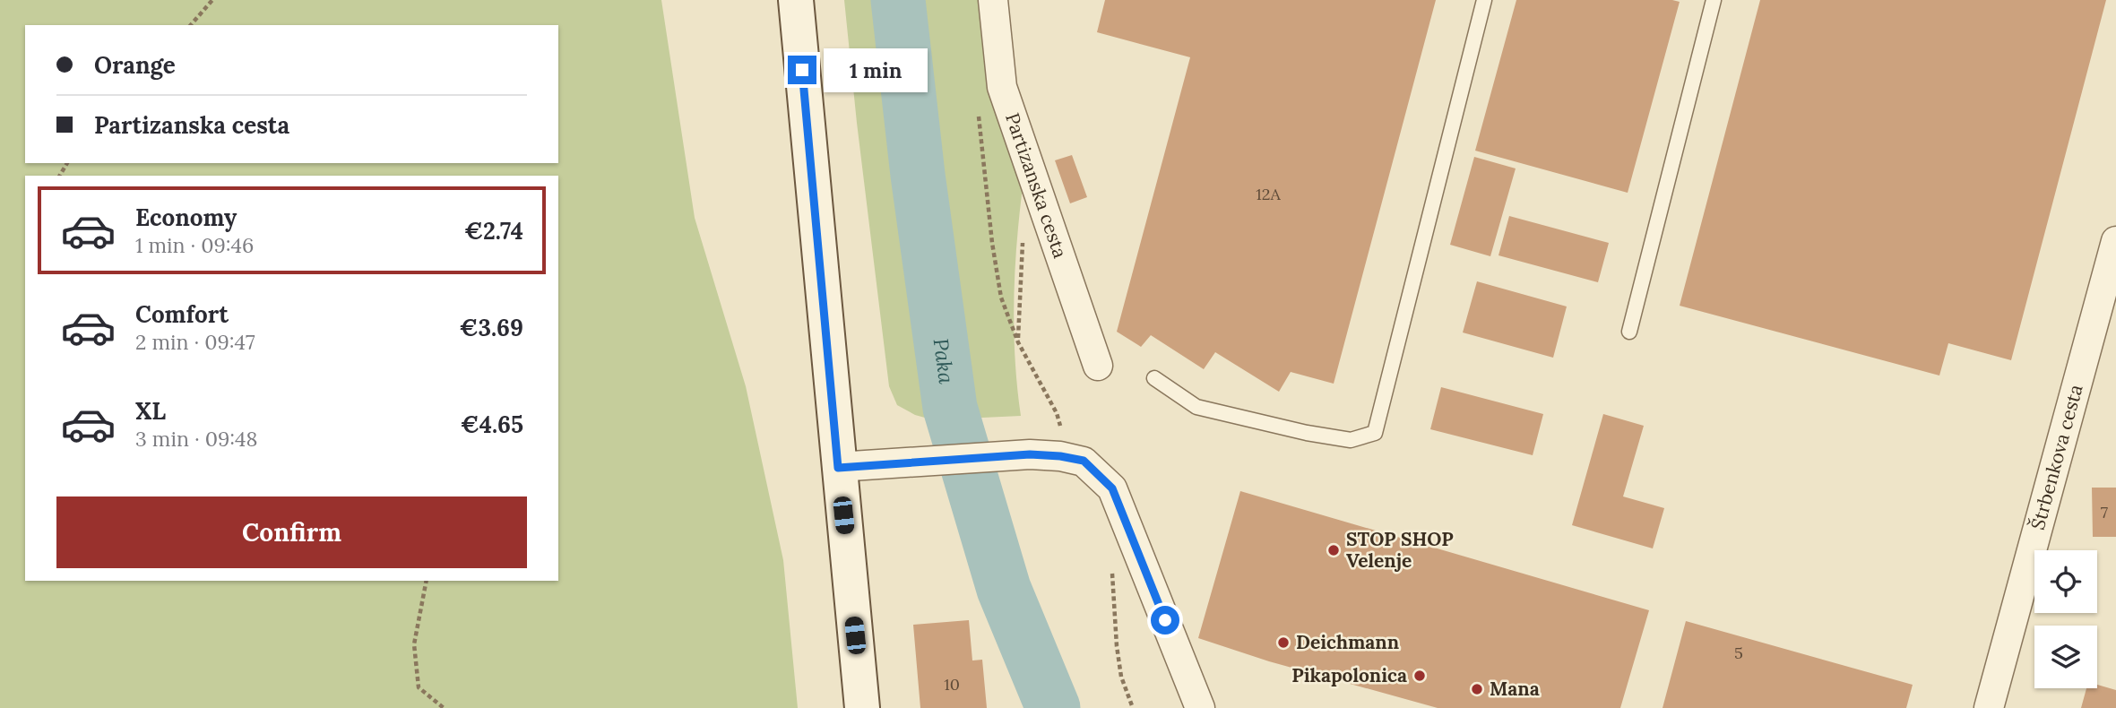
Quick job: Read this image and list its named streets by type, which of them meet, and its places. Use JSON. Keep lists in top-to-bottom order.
{
  "streets": {
    "street": ["Partizanska cesta", "Štrbenkova cesta"]
  },
  "water": ["Paka"],
  "places": [
    "STOP SHOP Velenje",
    "Deichmann",
    "Pikapolonica",
    "Mana"
  ],
  "house_numbers": [
    "12A",
    "7",
    "5",
    "10"
  ],
  "page": {
    "banner": ["Orange", "Partizanska cesta"],
    "bubble": "1 min",
    "list": [
      {
        "name": "Economy",
        "note": "1 min · 09:46",
        "value": "€2.74"
      },
      {
        "name": "Comfort",
        "note": "2 min · 09:47",
        "value": "€3.69"
      },
      {
        "name": "XL",
        "note": "3 min · 09:48",
        "value": "€4.65"
      }
    ],
    "buttons": "Confirm"
  }
}
